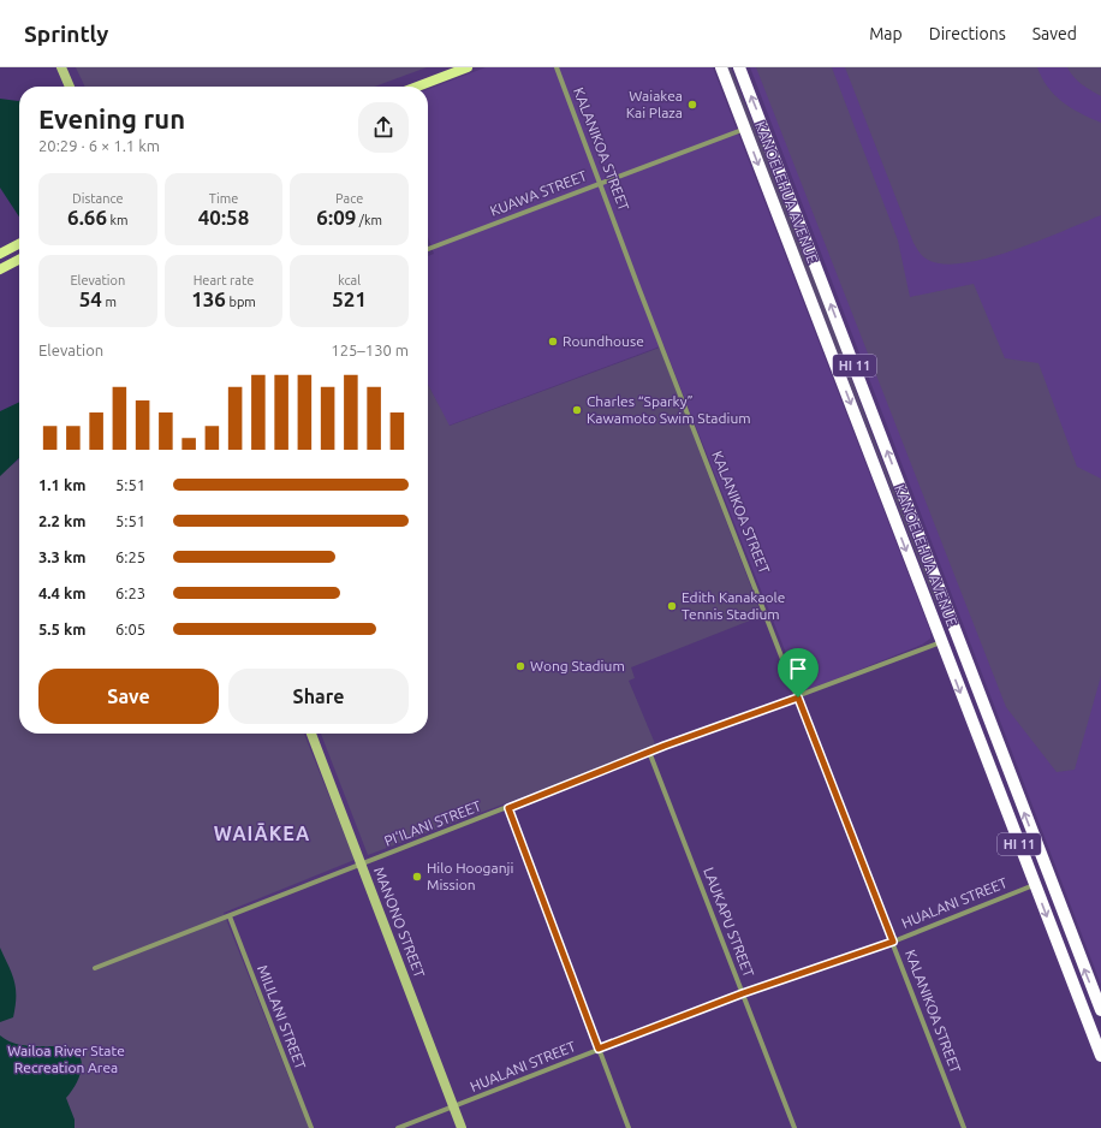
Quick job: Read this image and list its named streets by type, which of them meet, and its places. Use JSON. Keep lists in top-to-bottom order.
{
  "streets": {
    "highway": ["KANOELEHUA AVENUE", "HI 11"],
    "street": [
      "KALANIKOA STREET",
      "KUAWA STREET",
      "PI‘ILANI STREET",
      "HUALANI STREET",
      "MANONO STREET",
      "LAUKAPU STREET",
      "MILILANI STREET"
    ]
  },
  "crossings": [
    ["KALANIKOA STREET", "KUAWA STREET"],
    ["KALANIKOA STREET", "PI‘ILANI STREET"],
    ["KALANIKOA STREET", "HUALANI STREET"],
    ["KANOELEHUA AVENUE", "KUAWA STREET"],
    ["KANOELEHUA AVENUE", "PI‘ILANI STREET"],
    ["KANOELEHUA AVENUE", "HUALANI STREET"],
    ["PI‘ILANI STREET", "MANONO STREET"],
    ["PI‘ILANI STREET", "LAUKAPU STREET"],
    ["PI‘ILANI STREET", "MILILANI STREET"],
    ["HUALANI STREET", "MANONO STREET"],
    ["HUALANI STREET", "LAUKAPU STREET"]
  ],
  "districts": ["WAIĀKEA"],
  "parks": ["Wailoa River State Recreation Area"],
  "places": [
    "Waiakea Kai Plaza",
    "Roundhouse",
    "Charles “Sparky” Kawamoto Swim Stadium",
    "Edith Kanakaole Tennis Stadium",
    "Wong Stadium",
    "Hilo Hooganji Mission"
  ],
  "page": {
    "header": "Sprintly",
    "nav": ["Map", "Directions", "Saved"],
    "heading": ["Evening run", "20:29 · 6 × 1.1 km"],
    "stats": [
      ["Distance", "6.66 km"],
      ["Time", "40:58"],
      ["Pace", "6:09 /km"],
      ["Elevation", "54 m"],
      ["Heart rate", "136 bpm"],
      ["kcal", "521"]
    ],
    "chart": ["Elevation", "125–130 m"],
    "list": [
      {
        "name": "1.1 km",
        "note": "5:51"
      },
      {
        "name": "2.2 km",
        "note": "5:51"
      },
      {
        "name": "3.3 km",
        "note": "6:25"
      },
      {
        "name": "4.4 km",
        "note": "6:23"
      },
      {
        "name": "5.5 km",
        "note": "6:05"
      }
    ],
    "buttons": ["Save", "Share"]
  }
}
